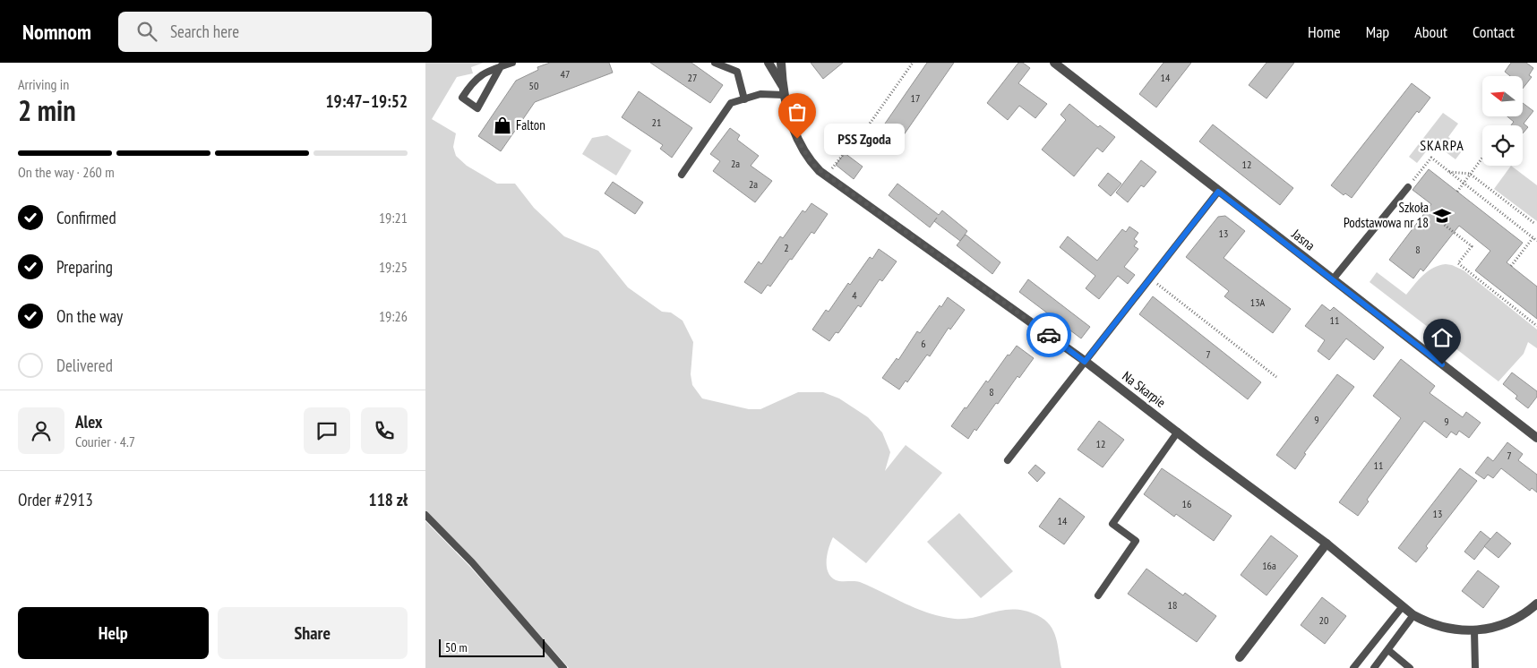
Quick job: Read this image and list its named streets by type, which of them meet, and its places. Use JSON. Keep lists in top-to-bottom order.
{
  "streets": {
    "street": ["Jasna", "Na Skarpie"]
  },
  "districts": ["SKARPA"],
  "places": {
    "shop": ["Falton"],
    "other": ["PSS Zgoda"],
    "school or university": ["Szkoła Podstawowa nr 18"]
  },
  "house_numbers": [
    "47",
    "27",
    "14",
    "50",
    "17",
    "21",
    "2a",
    "12",
    "2a",
    "13",
    "2",
    "8",
    "4",
    "13A",
    "11",
    "6",
    "7",
    "8",
    "9",
    "9",
    "12",
    "7",
    "11",
    "16",
    "13",
    "14",
    "16a",
    "18",
    "20"
  ],
  "scale_bar": "50 m",
  "north": "left",
  "page": {
    "header": "Nomnom",
    "search": "Search here",
    "nav": [
      "Home",
      "Map",
      "About",
      "Contact"
    ],
    "heading": ["2 min", "Arriving in", "19:47–19:52"],
    "panel": [
      "Alex",
      "Courier · 4.7",
      "Order #2913",
      "118 zł"
    ],
    "bubble": "PSS Zgoda",
    "bar": "On the way · 260 m",
    "list": [
      ["Confirmed", "19:21"],
      ["Preparing", "19:25"],
      ["On the way", "19:26"],
      "Delivered"
    ],
    "buttons": ["Help", "Share"],
    "scale": "50 m"
  }
}
